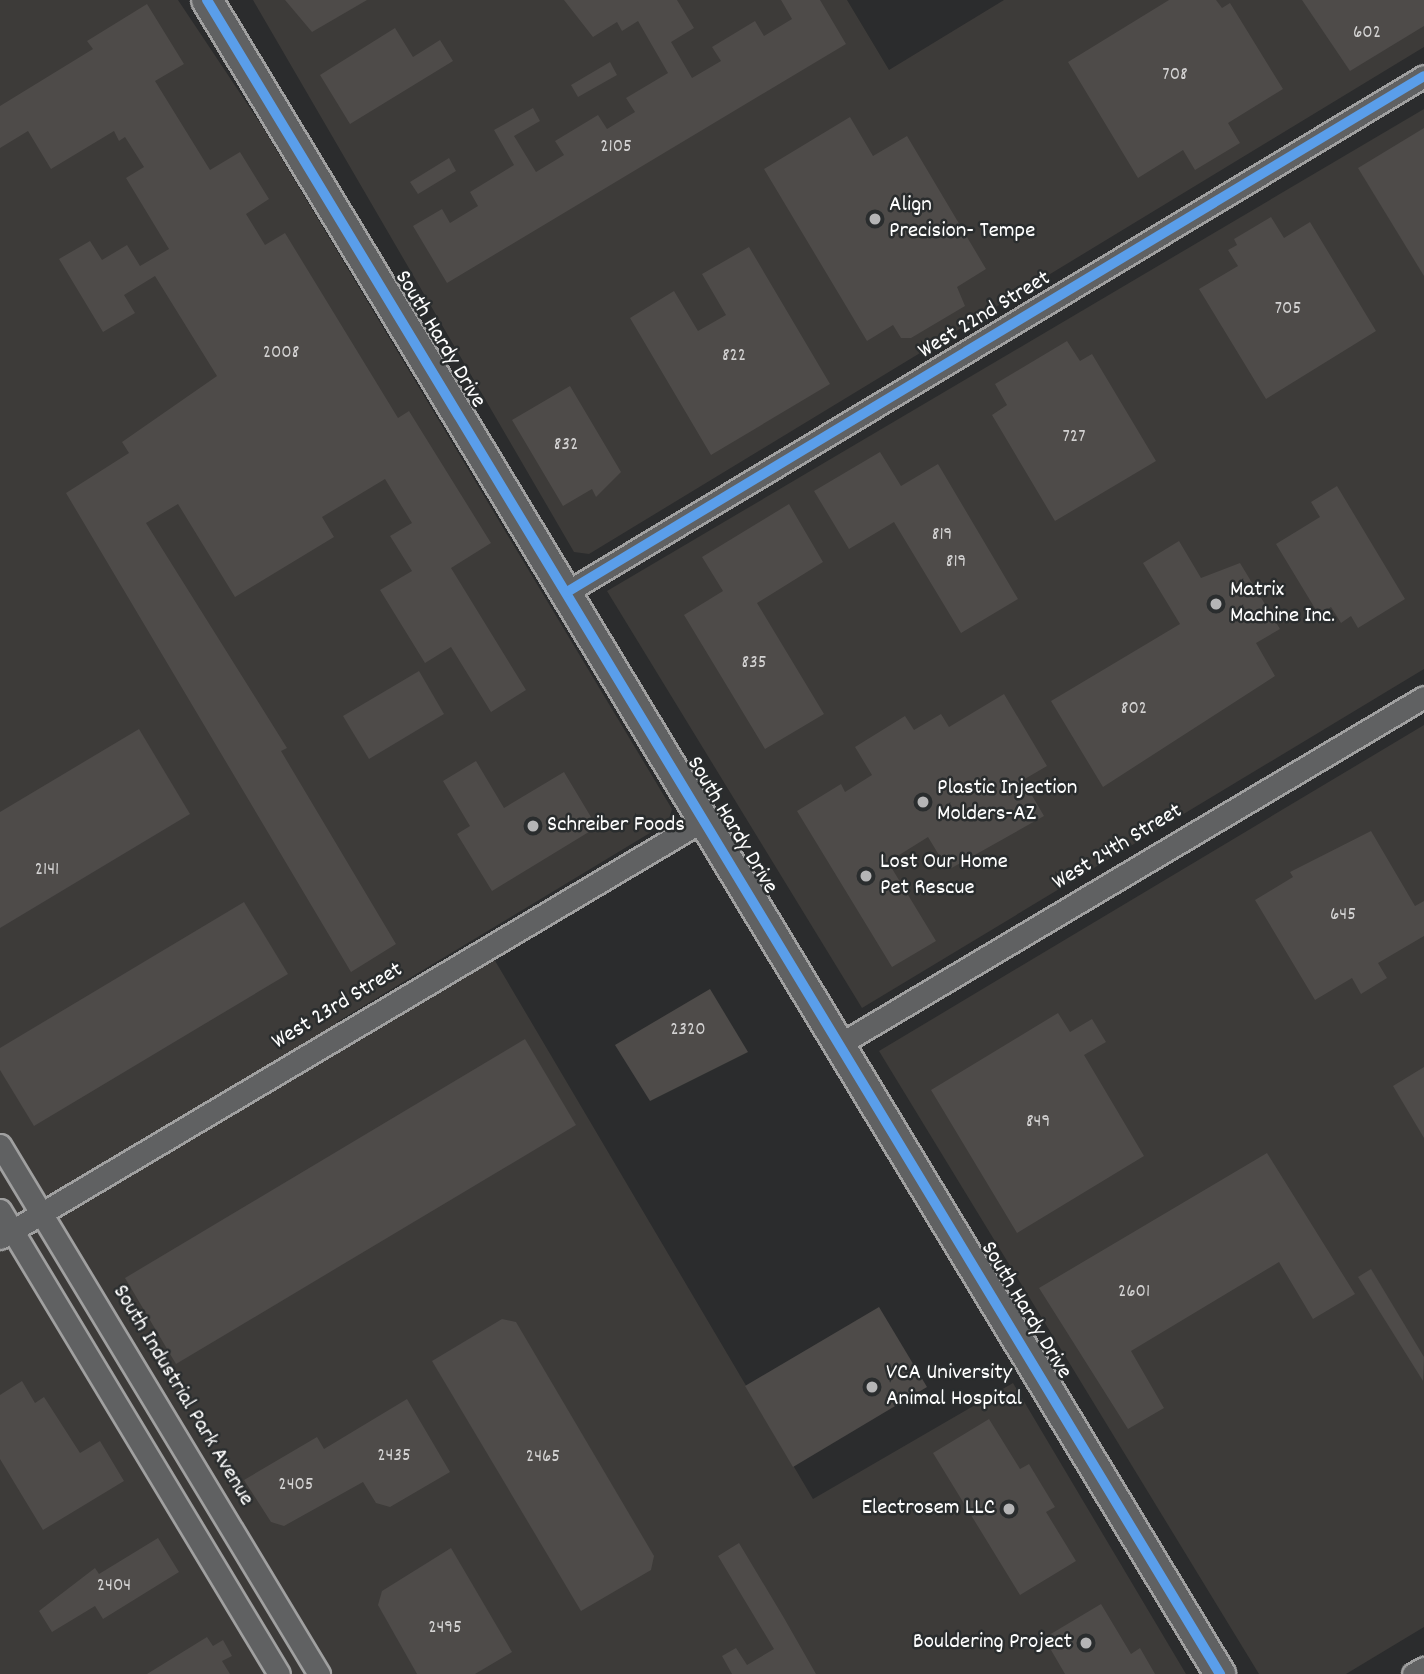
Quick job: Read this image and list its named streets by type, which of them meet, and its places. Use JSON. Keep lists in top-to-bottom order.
{
  "streets": {
    "street": [
      "West 22nd Street",
      "South Hardy Drive",
      "West 24th Street",
      "West 23rd Street",
      "South Industrial Park Avenue"
    ]
  },
  "crossings": [
    ["West 22nd Street", "South Hardy Drive"],
    ["South Hardy Drive", "West 24th Street"],
    ["South Hardy Drive", "West 23rd Street"],
    ["West 23rd Street", "South Industrial Park Avenue"]
  ],
  "places": [
    "Align Precision- Tempe",
    "Matrix Machine Inc.",
    "Plastic Injection Molders-AZ",
    "Schreiber Foods",
    "Lost Our Home Pet Rescue",
    "VCA University Animal Hospital",
    "Electrosem LLC",
    "Bouldering Project"
  ],
  "house_numbers": [
    "602",
    "708",
    "2105",
    "705",
    "2008",
    "822",
    "727",
    "832",
    "819",
    "819",
    "835",
    "802",
    "2141",
    "645",
    "2320",
    "849",
    "2601",
    "2435",
    "2465",
    "2405",
    "2404",
    "2495"
  ]
}
